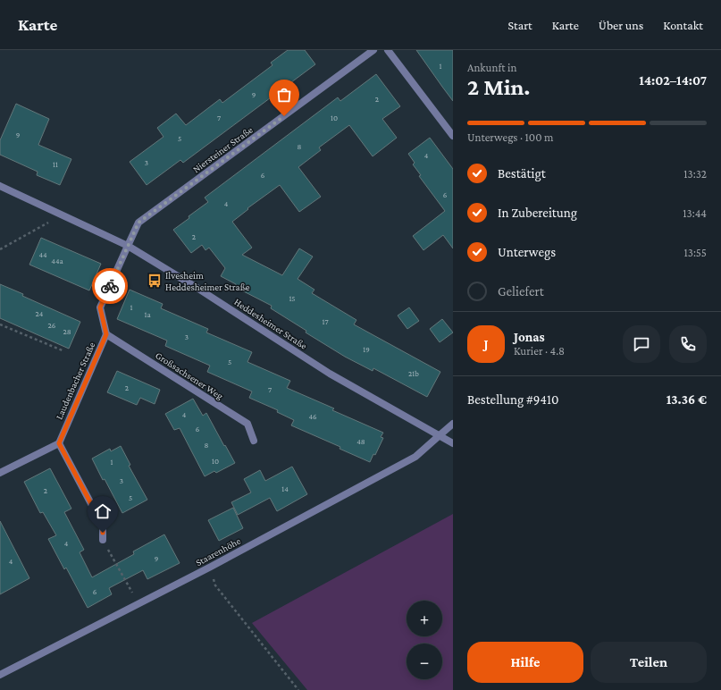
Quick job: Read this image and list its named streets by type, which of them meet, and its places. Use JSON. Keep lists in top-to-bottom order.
{
  "streets": {
    "street": [
      "Niersteiner Straße",
      "Heddesheimer Straße",
      "Großsachsener Weg",
      "Laudenbacher Straße",
      "Staarenhöhe"
    ]
  },
  "crossings": [
    ["Niersteiner Straße", "Heddesheimer Straße"],
    ["Niersteiner Straße", "Laudenbacher Straße"],
    ["Heddesheimer Straße", "Laudenbacher Straße"],
    ["Heddesheimer Straße", "Staarenhöhe"],
    ["Großsachsener Weg", "Laudenbacher Straße"]
  ],
  "places": {
    "bus stop": ["Ilvesheim Heddesheimer Straße"]
  },
  "house_numbers": [
    "1",
    "9",
    "2",
    "7",
    "10",
    "9",
    "5",
    "8",
    "4",
    "3",
    "11",
    "6",
    "6",
    "4",
    "2",
    "44",
    "44a",
    "15",
    "1",
    "24",
    "1a",
    "17",
    "26",
    "28",
    "3",
    "19",
    "5",
    "21b",
    "2",
    "7",
    "4",
    "46",
    "6",
    "48",
    "8",
    "10",
    "1",
    "3",
    "14",
    "2",
    "5",
    "4",
    "9",
    "4",
    "6"
  ],
  "page": {
    "header": "Karte",
    "nav": [
      "Start",
      "Karte",
      "Über uns",
      "Kontakt"
    ],
    "heading": ["2 Min.", "Ankunft in", "14:02–14:07"],
    "panel": [
      "Jonas",
      "Kurier · 4.8",
      "Bestellung #9410",
      "13.36 €"
    ],
    "bar": "Unterwegs · 100 m",
    "list": [
      ["Bestätigt", "13:32"],
      ["In Zubereitung", "13:44"],
      ["Unterwegs", "13:55"],
      "Geliefert"
    ],
    "round": "J",
    "map_buttons": ["+", "−"],
    "buttons": ["Hilfe", "Teilen"]
  }
}
